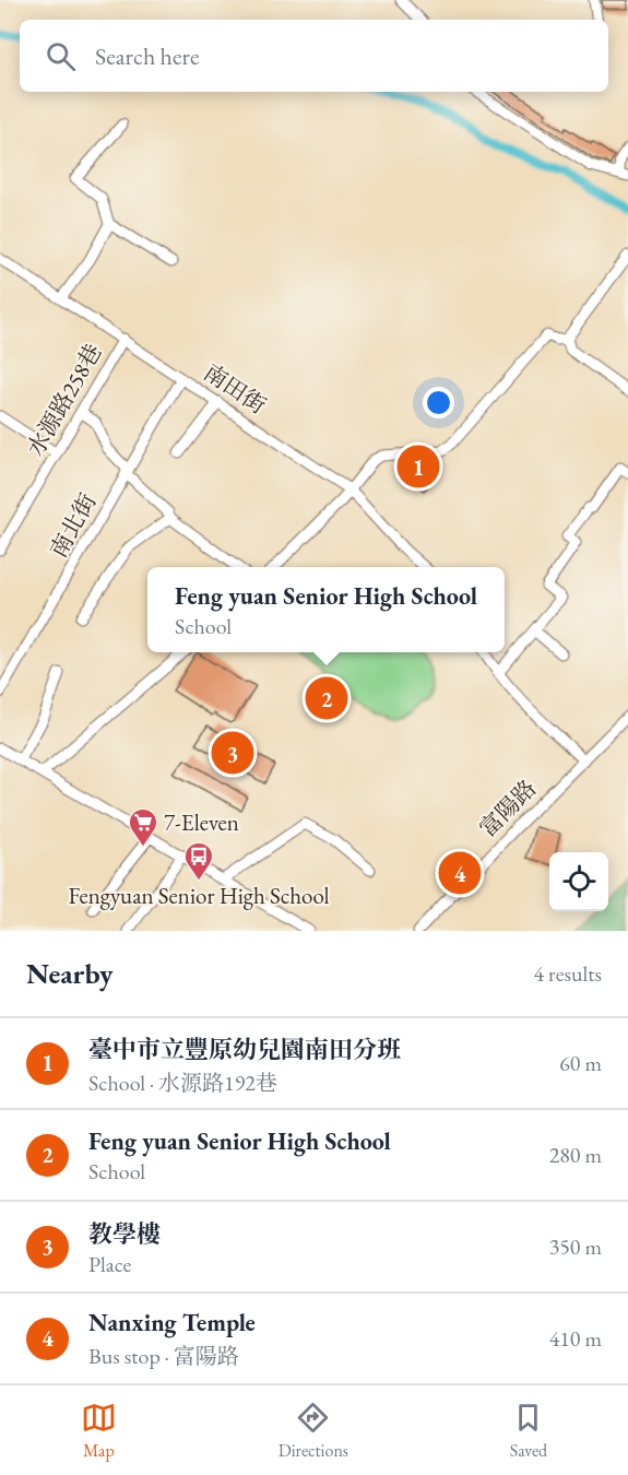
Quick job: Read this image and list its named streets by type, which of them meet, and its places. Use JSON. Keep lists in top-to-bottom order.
{
  "streets": {
    "street": [
      "南田街",
      "水源路258巷",
      "南北街",
      "富陽路"
    ]
  },
  "crossings": [
    ["南田街", "水源路258巷"],
    ["南田街", "南北街"]
  ],
  "places": {
    "supermarket": ["7-Eleven"],
    "bus stop": ["Fengyuan Senior High School"]
  },
  "page": {
    "search": "Search here",
    "pins": [
      "1",
      "2",
      "3",
      "4"
    ],
    "popup": ["Feng yuan Senior High School", "School"],
    "heading": ["Nearby", "4 results"],
    "list": [
      {
        "mark": "1",
        "name": "臺中市立豐原幼兒園南田分班",
        "note": "School · 水源路192巷",
        "value": "60 m"
      },
      {
        "mark": "2",
        "name": "Feng yuan Senior High School",
        "note": "School",
        "value": "280 m"
      },
      {
        "mark": "3",
        "name": "教學樓",
        "note": "Place",
        "value": "350 m"
      },
      {
        "mark": "4",
        "name": "Nanxing Temple",
        "note": "Bus stop · 富陽路",
        "value": "410 m"
      }
    ],
    "nav": ["Map", "Directions", "Saved"]
  }
}
